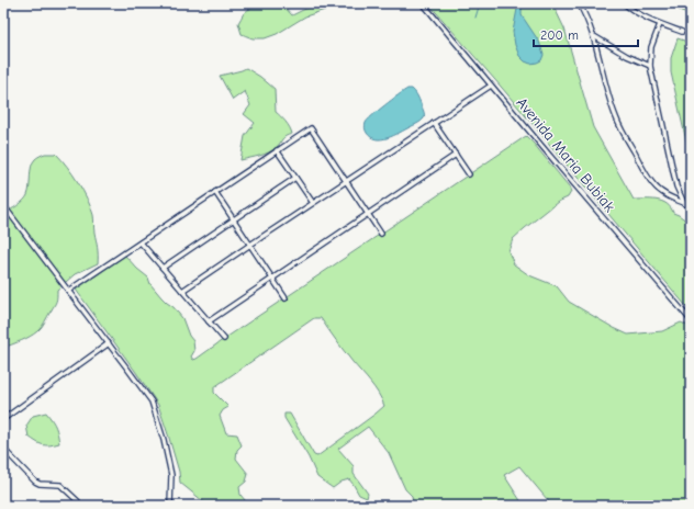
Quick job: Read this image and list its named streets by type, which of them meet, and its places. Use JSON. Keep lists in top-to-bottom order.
{
  "streets": {
    "street": ["Avenida Maria Bubiak"]
  },
  "scale_bar": "200 m"
}
